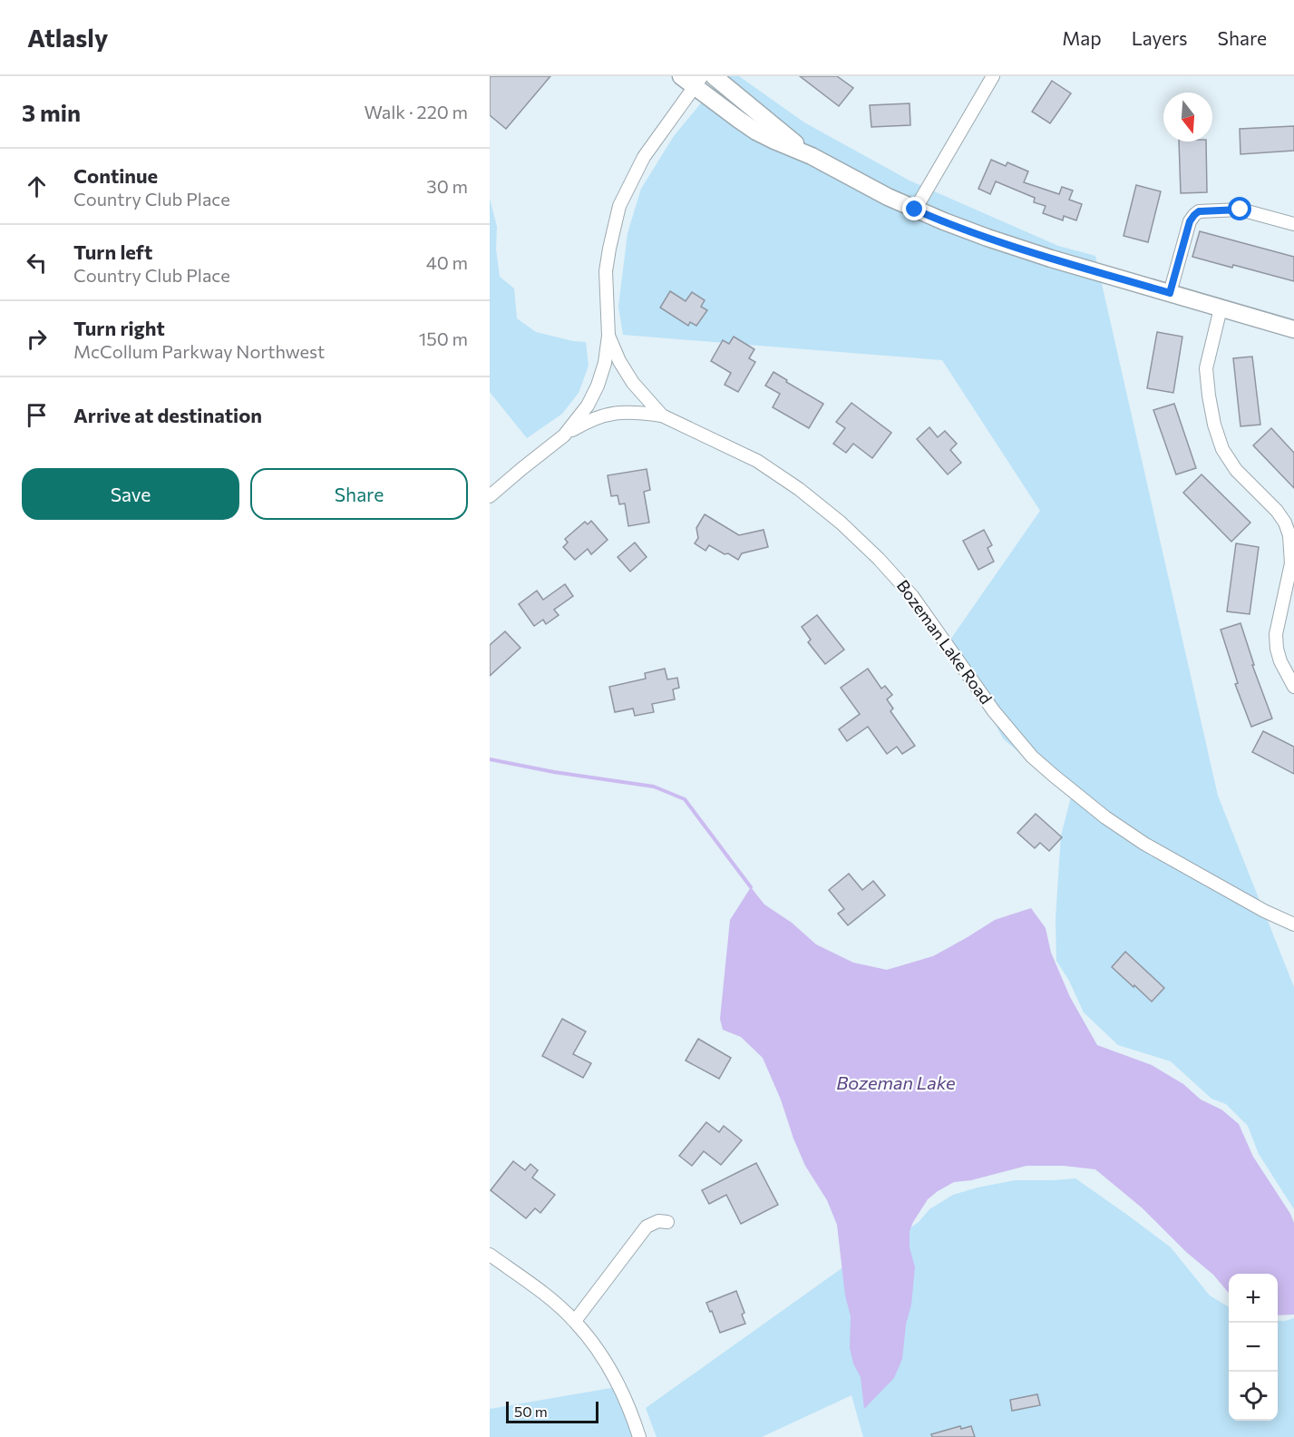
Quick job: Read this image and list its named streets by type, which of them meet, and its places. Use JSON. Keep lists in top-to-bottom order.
{
  "streets": {
    "street": ["Bozeman Lake Road"]
  },
  "water": ["Bozeman Lake"],
  "scale_bar": "50 m",
  "north": "bottom",
  "page": {
    "header": "Atlasly",
    "nav": ["Map", "Layers", "Share"],
    "heading": ["3 min", "Walk · 220 m"],
    "list": [
      ["Continue", "Country Club Place", "30 m"],
      ["Turn left", "Country Club Place", "40 m"],
      ["Turn right", "McCollum Parkway Northwest", "150 m"],
      "Arrive at destination"
    ],
    "buttons": ["Save", "Share"],
    "map_buttons": ["+", "−"],
    "scale": "50 m"
  }
}
